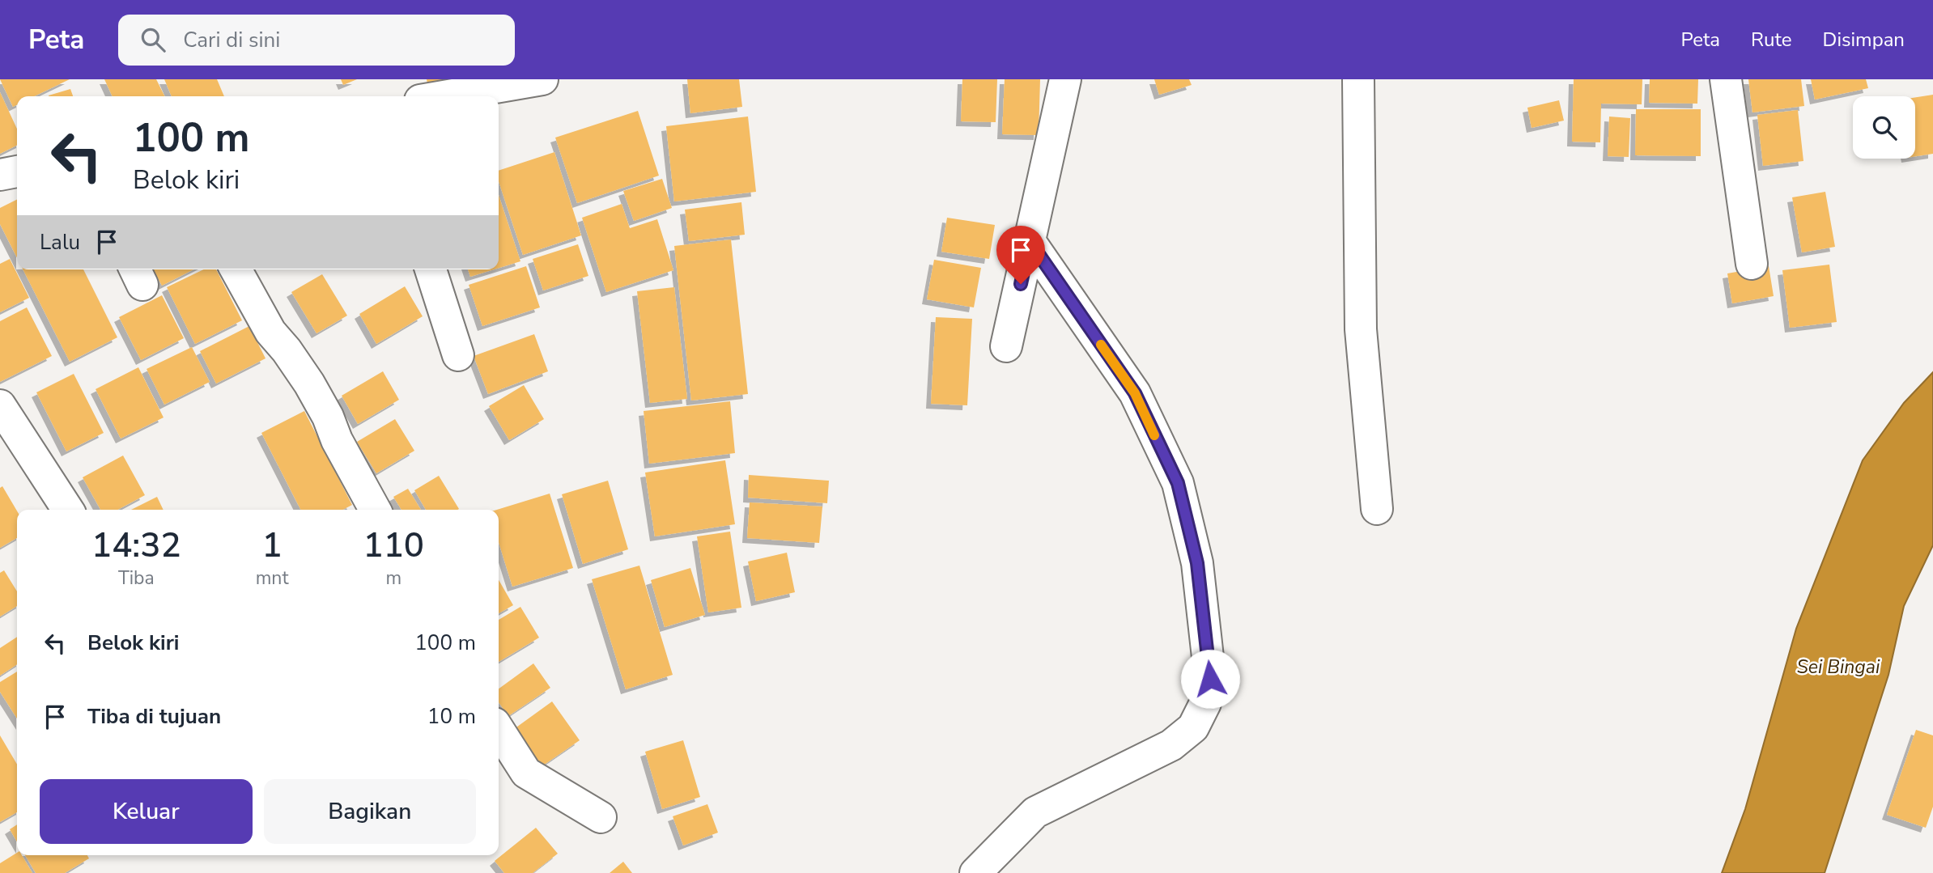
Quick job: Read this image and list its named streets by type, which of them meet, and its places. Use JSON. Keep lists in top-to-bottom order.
{
  "water": ["Sei Bingai"],
  "page": {
    "header": "Peta",
    "search": "Cari di sini",
    "nav": ["Peta", "Rute", "Disimpan"],
    "turn": ["100 m", "Belok kiri"],
    "then": "Lalu",
    "eta": [
      "14:32",
      "Tiba",
      "1",
      "mnt",
      "110",
      "m"
    ],
    "list": [
      {
        "name": "Belok kiri",
        "value": "100 m"
      },
      {
        "name": "Tiba di tujuan",
        "value": "10 m"
      }
    ],
    "buttons": ["Keluar", "Bagikan"]
  }
}
